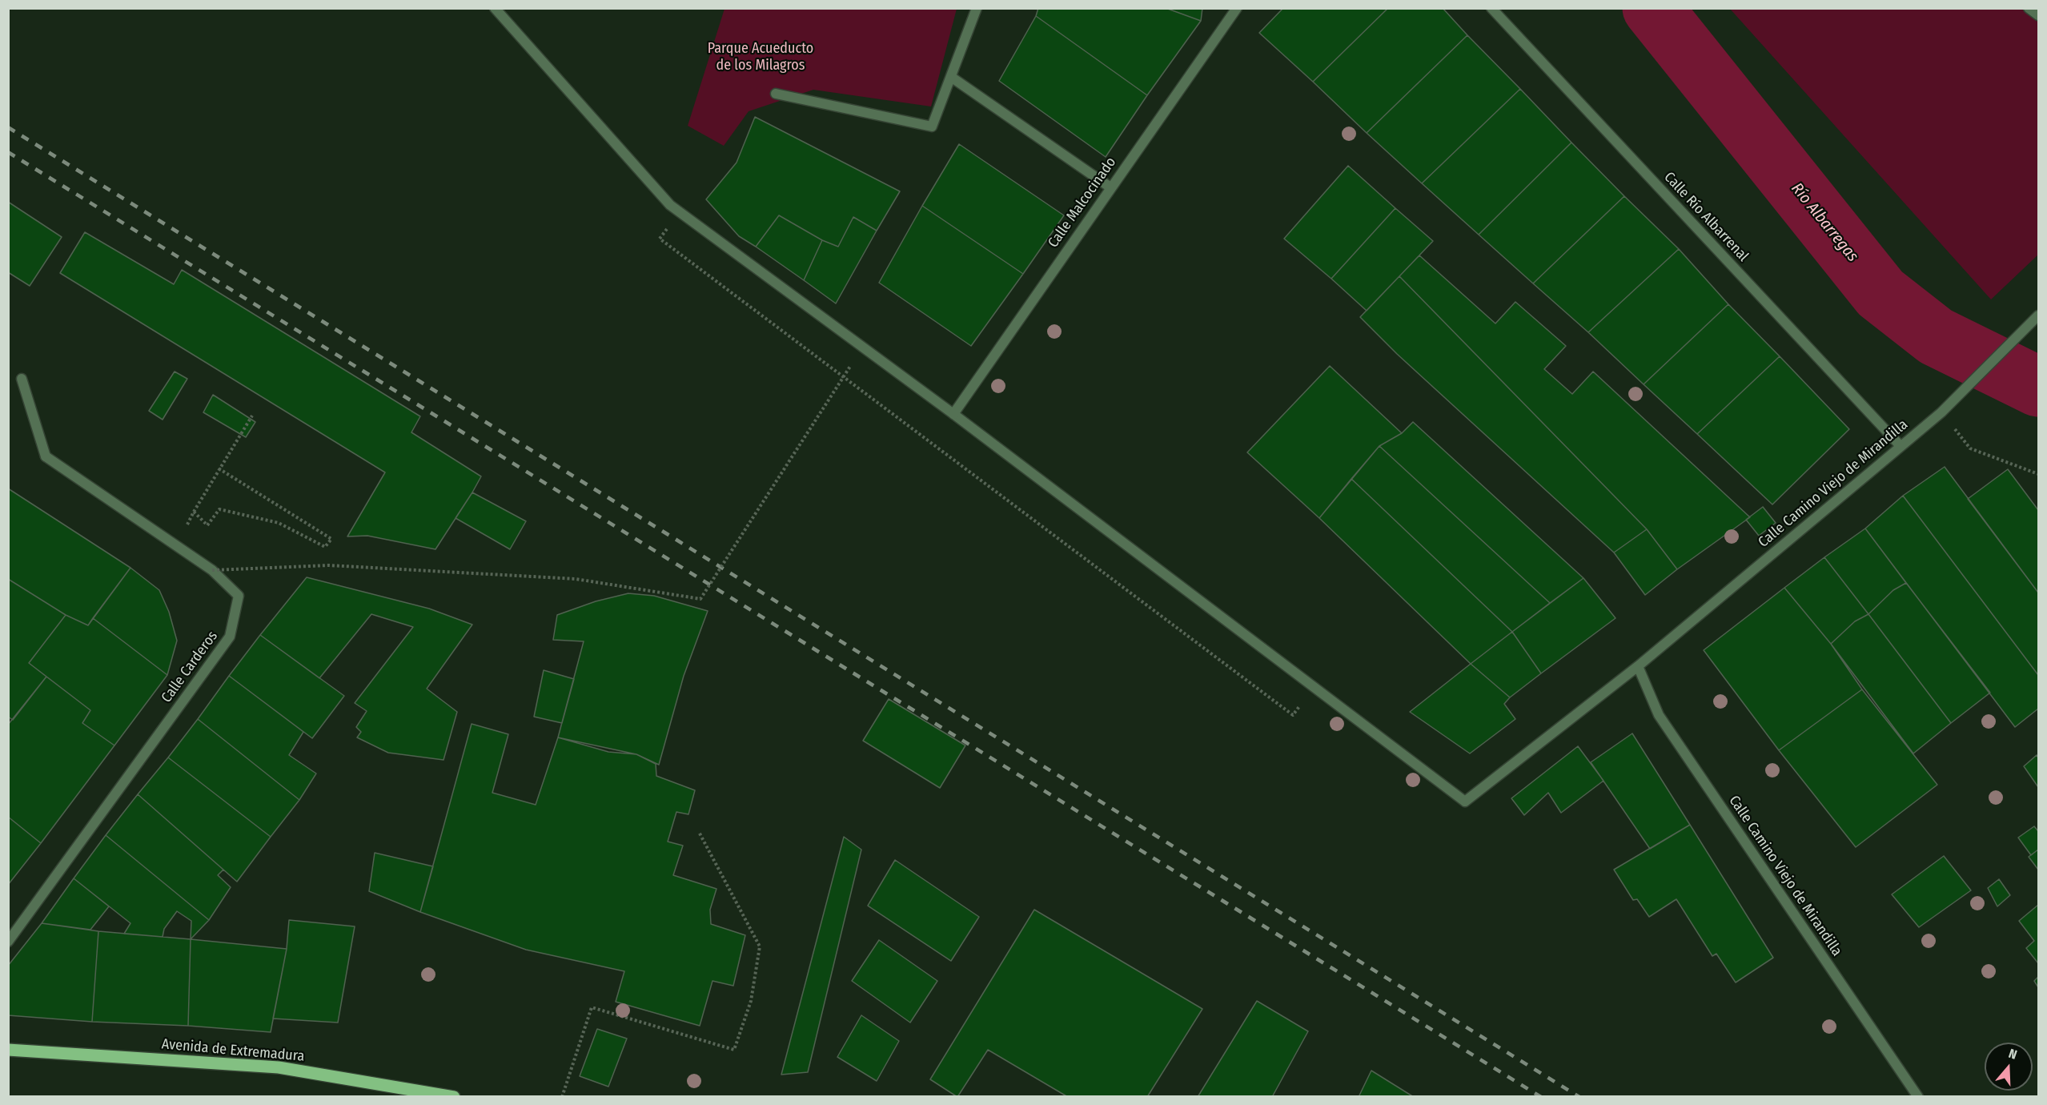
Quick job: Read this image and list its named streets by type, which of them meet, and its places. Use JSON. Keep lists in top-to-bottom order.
{
  "streets": {
    "main road": ["Avenida de Extremadura"],
    "street": [
      "Calle Malcocinado",
      "Calle Río Albarrenal",
      "Calle Camino Viejo de Mirandilla",
      "Calle Carderos"
    ]
  },
  "crossings": [
    ["Calle Río Albarrenal", "Calle Camino Viejo de Mirandilla"]
  ],
  "water": ["Río Albarregas"],
  "parks": ["Parque Acueducto de los Milagros"],
  "north": "top"
}
